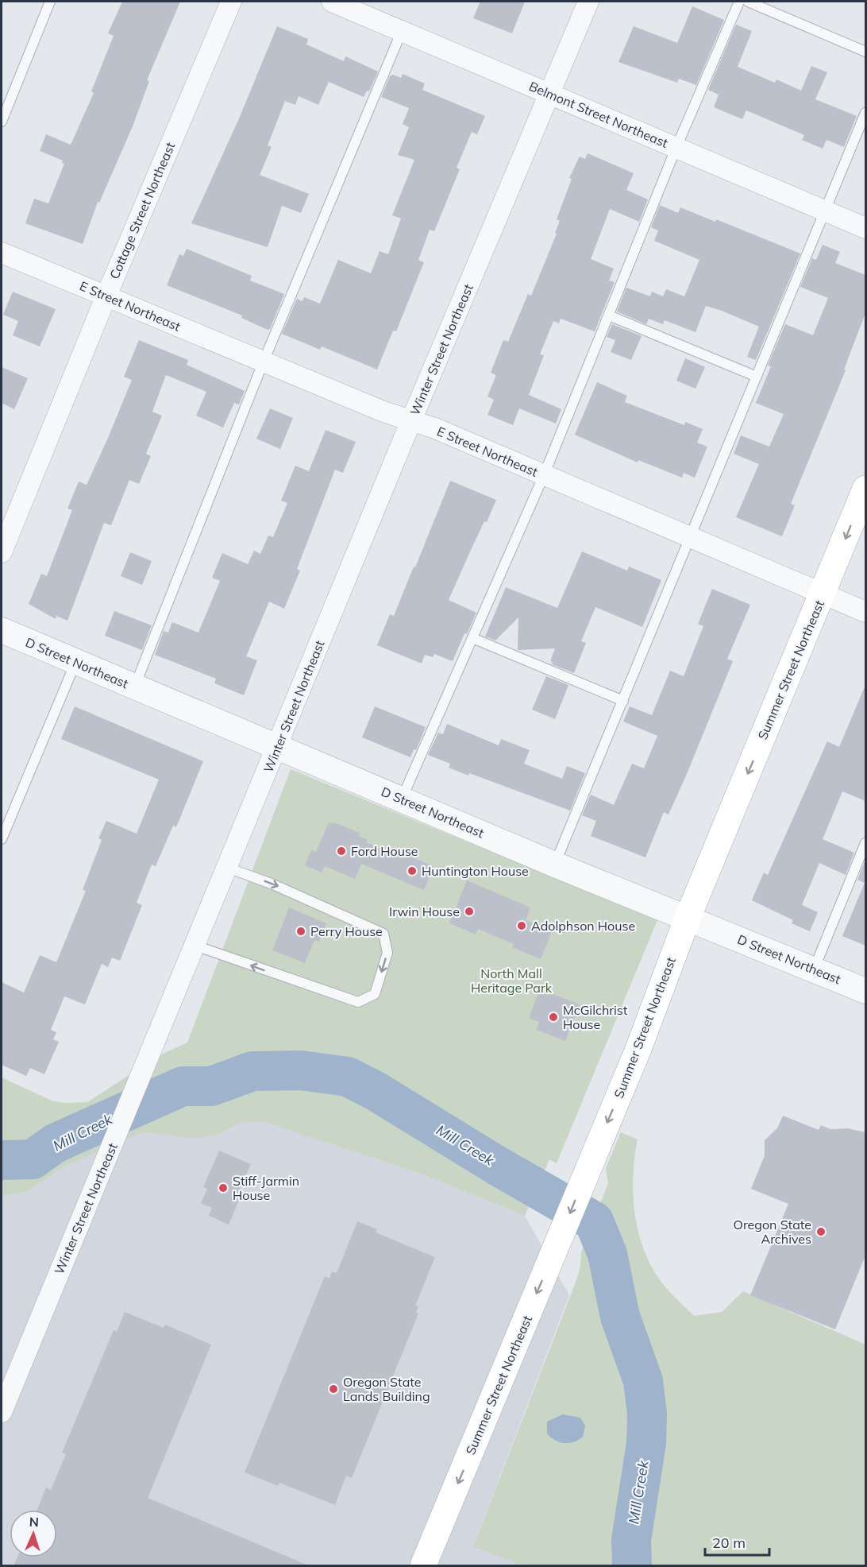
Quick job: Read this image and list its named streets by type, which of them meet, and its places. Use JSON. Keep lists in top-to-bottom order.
{
  "streets": {
    "main road": ["Summer Street Northeast"],
    "street": [
      "Belmont Street Northeast",
      "Cottage Street Northeast",
      "E Street Northeast",
      "Winter Street Northeast",
      "D Street Northeast"
    ]
  },
  "crossings": [
    ["Belmont Street Northeast", "Winter Street Northeast"],
    ["Cottage Street Northeast", "E Street Northeast"],
    ["E Street Northeast", "Winter Street Northeast"],
    ["E Street Northeast", "Summer Street Northeast"],
    ["Winter Street Northeast", "D Street Northeast"],
    ["D Street Northeast", "Summer Street Northeast"]
  ],
  "one_way": ["Summer Street Northeast"],
  "water": ["Mill Creek"],
  "parks": ["North Mall Heritage Park"],
  "places": [
    "Ford House",
    "Huntington House",
    "Irwin House",
    "Adolphson House",
    "Perry House",
    "McGilchrist House",
    "Stiff-Jarmin House",
    "Oregon State Archives",
    "Oregon State Lands Building"
  ],
  "scale_bar": "20 m",
  "north": "top"
}
